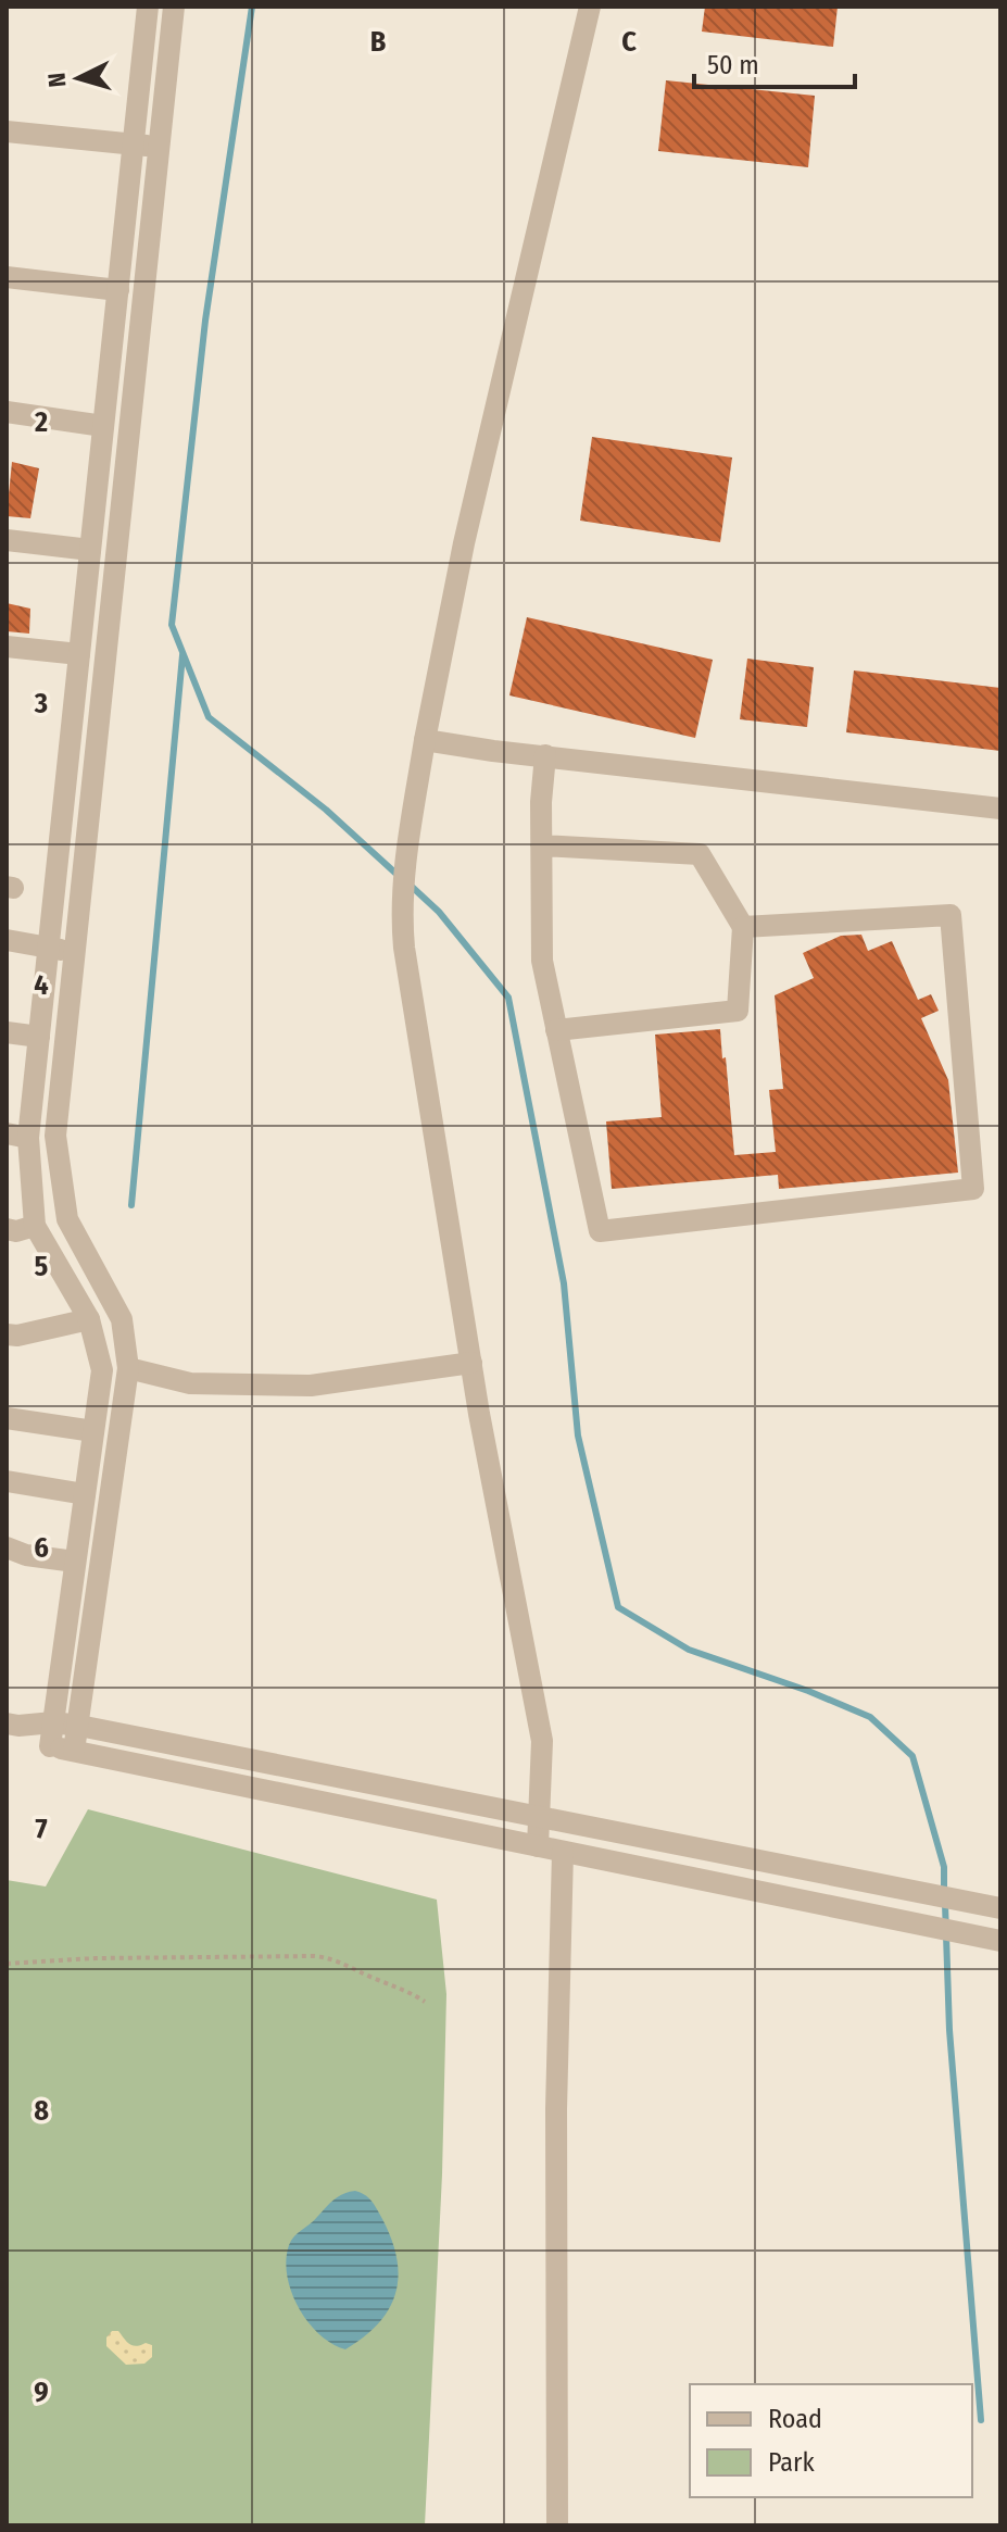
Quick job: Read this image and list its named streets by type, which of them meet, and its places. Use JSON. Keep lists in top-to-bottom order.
{
  "legend": ["Road", "Park"],
  "scale_bar": "50 m",
  "north": "left",
  "grid": {
    "columns": ["B", "C"],
    "rows": [
      "2",
      "3",
      "4",
      "5",
      "6",
      "7",
      "8",
      "9"
    ]
  }
}
